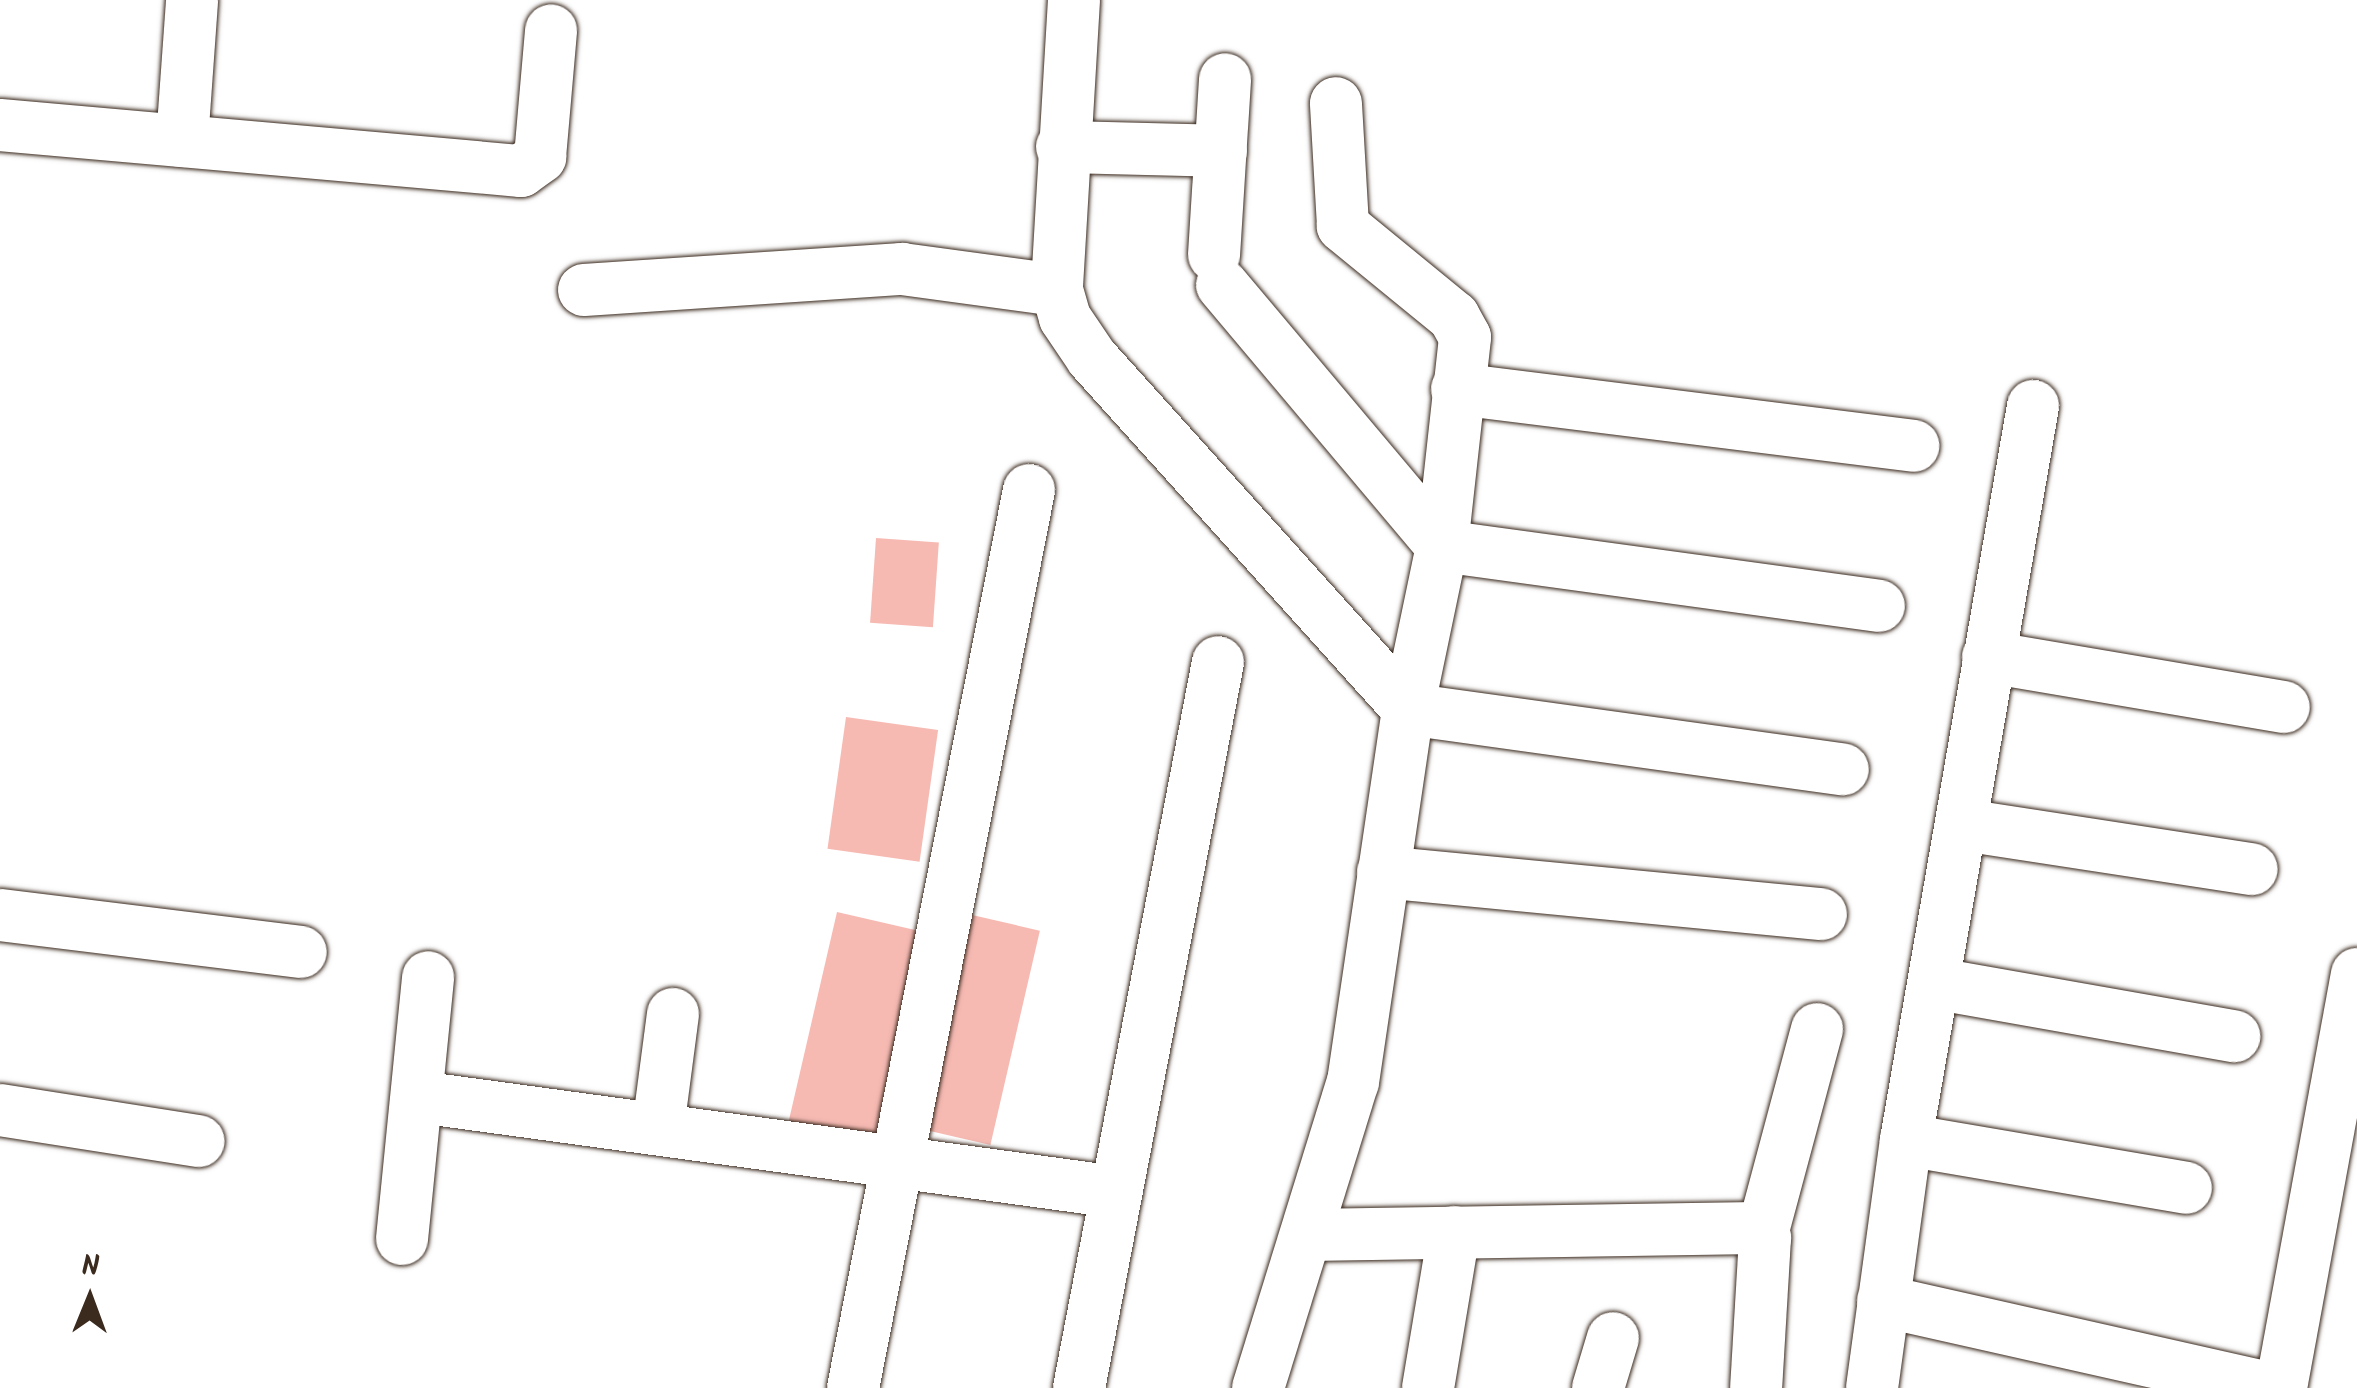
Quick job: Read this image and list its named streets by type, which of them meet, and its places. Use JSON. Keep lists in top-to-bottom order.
{
  "north": "top"
}
